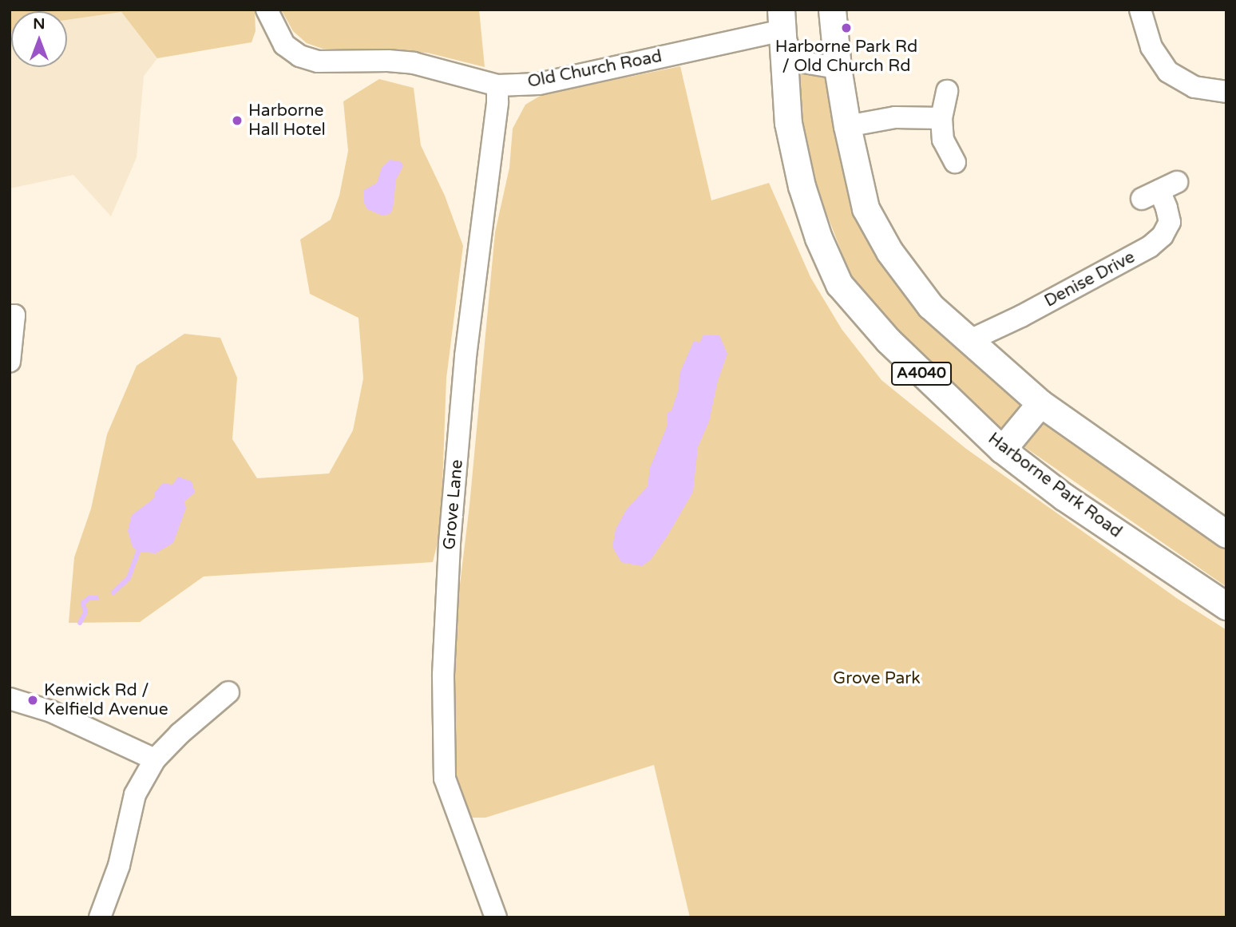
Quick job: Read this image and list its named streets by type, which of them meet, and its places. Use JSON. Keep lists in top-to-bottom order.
{
  "streets": {
    "main road": ["A4040", "Harborne Park Road"],
    "street": ["Old Church Road", "Denise Drive", "Grove Lane"]
  },
  "crossings": [
    ["Old Church Road", "Harborne Park Road"],
    ["Old Church Road", "Grove Lane"]
  ],
  "parks": ["Grove Park"],
  "places": ["Harborne Park Rd / Old Church Rd", "Harborne Hall Hotel", "Kenwick Rd / Kelfield Avenue"],
  "north": "top"
}
